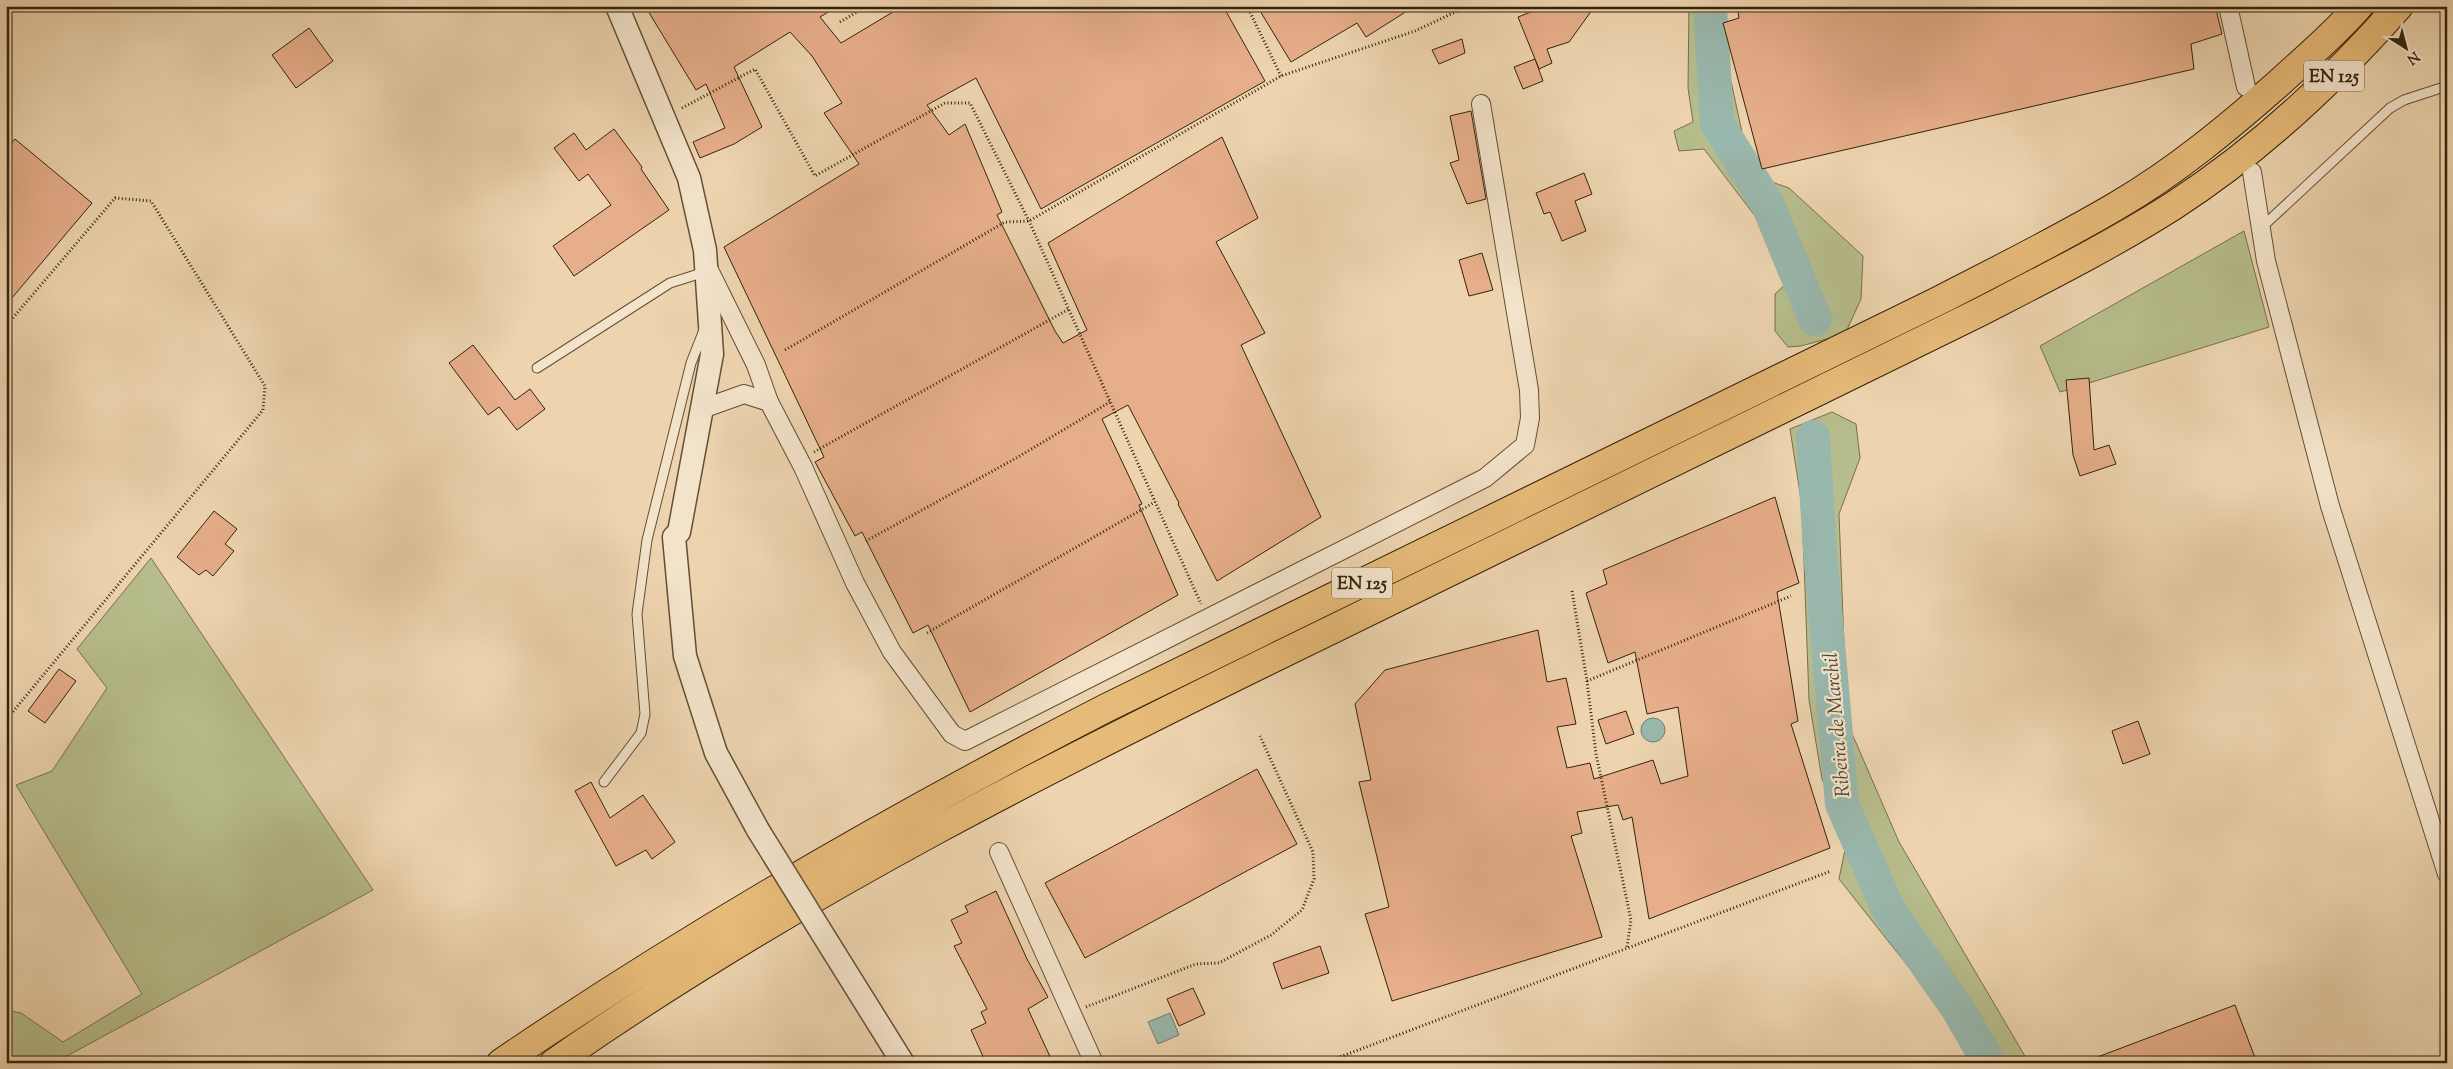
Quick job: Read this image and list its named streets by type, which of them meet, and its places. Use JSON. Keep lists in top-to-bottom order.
{
  "streets": {
    "main road": ["EN 125"]
  },
  "water": ["Ribeira de Marchil"],
  "north": "bottom right"
}
